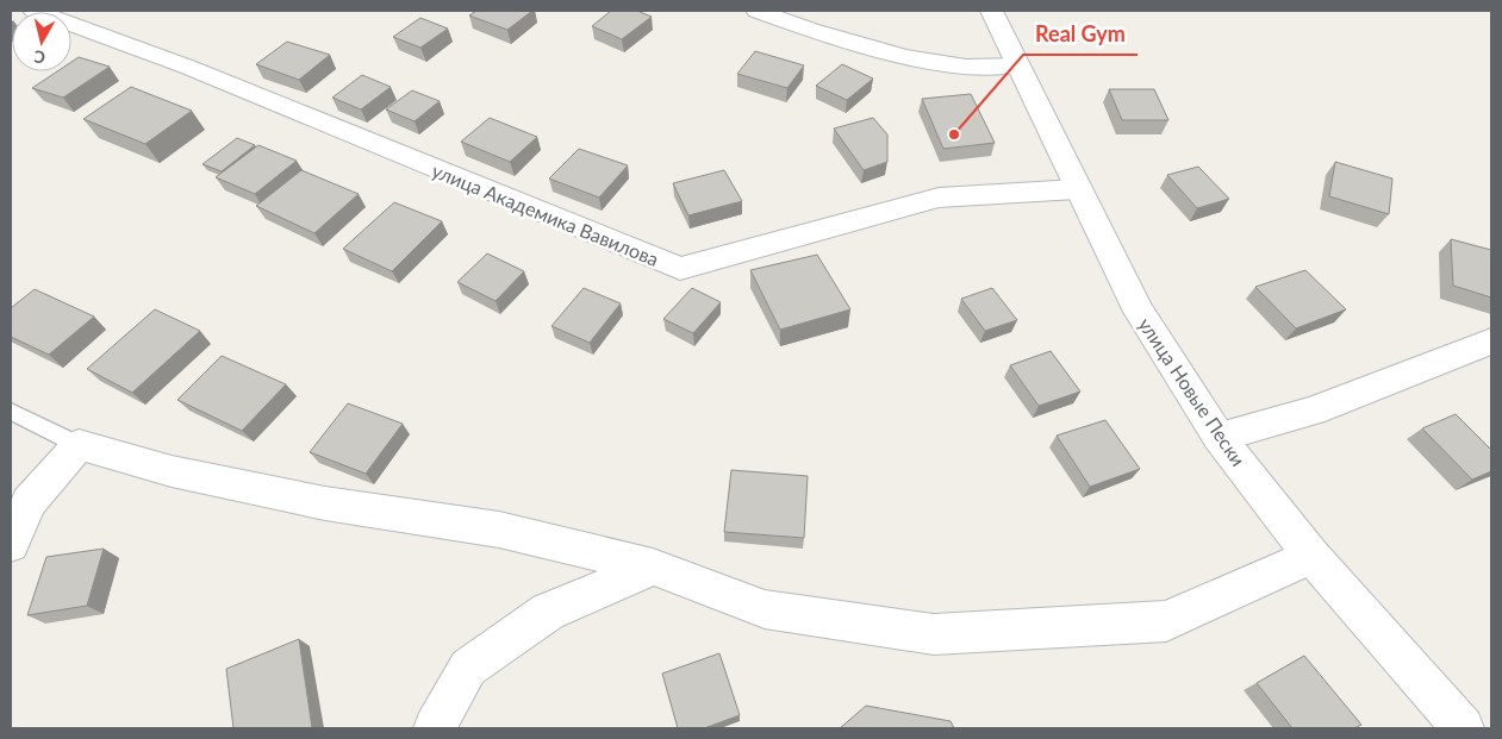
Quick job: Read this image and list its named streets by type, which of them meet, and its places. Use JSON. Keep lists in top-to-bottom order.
{
  "streets": {
    "street": ["улица Академика Вавилова", "улица Новые Пески"]
  },
  "crossings": [
    ["улица Академика Вавилова", "улица Новые Пески"]
  ],
  "places": ["Real Gym"],
  "north": "bottom"
}
